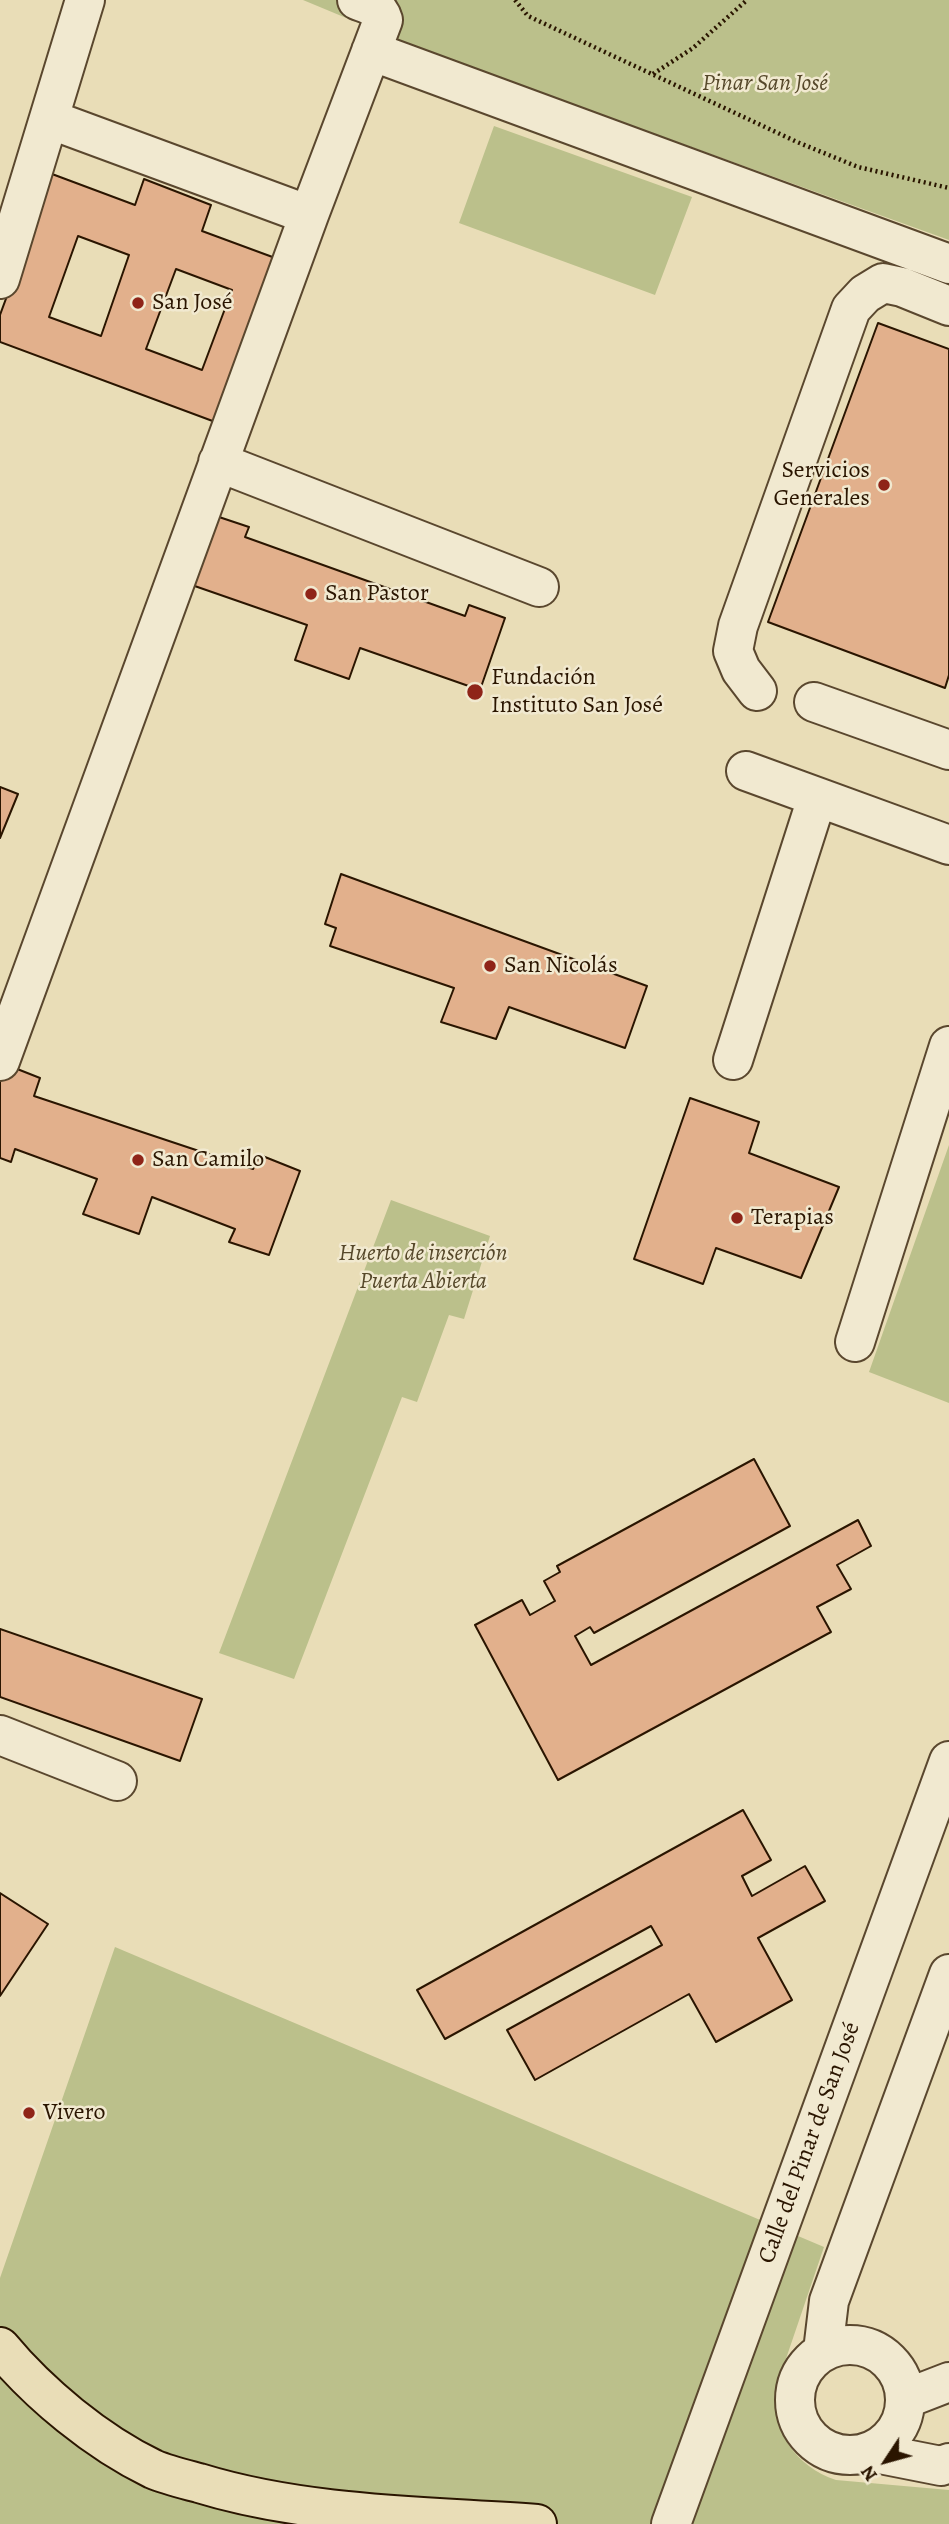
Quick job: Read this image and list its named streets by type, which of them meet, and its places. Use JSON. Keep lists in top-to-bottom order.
{
  "streets": {
    "street": ["Calle del Pinar de San José"]
  },
  "parks": ["Pinar San José", "Huerto de inserción Puerta Abierta"],
  "places": [
    "San José",
    "Servicios Generales",
    "San Pastor",
    "Fundación Instituto San José",
    "San Nicolás",
    "San Camilo",
    "Terapias",
    "Vivero"
  ],
  "north": "bottom left"
}
